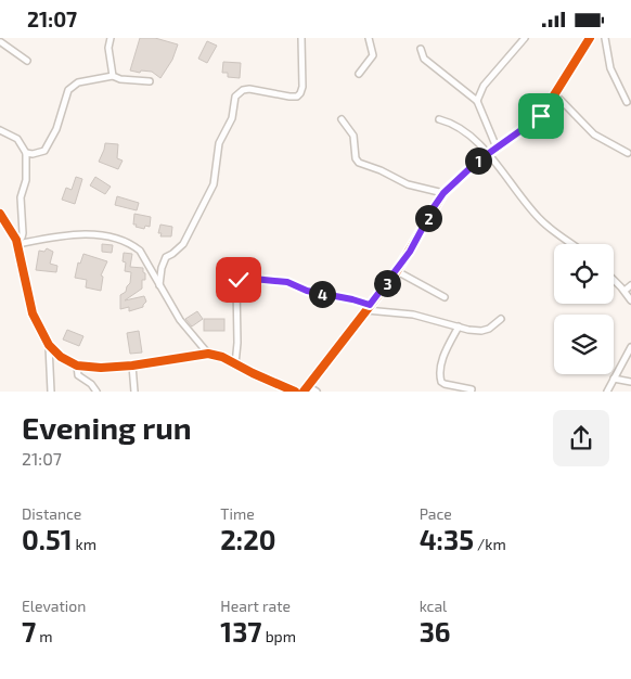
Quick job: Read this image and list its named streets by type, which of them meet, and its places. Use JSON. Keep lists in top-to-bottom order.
{
  "page": {
    "status": "21:07",
    "pins": [
      "1",
      "2",
      "3",
      "4"
    ],
    "heading": ["Evening run", "21:07"],
    "stats": [
      ["Distance", "0.51 km"],
      ["Time", "2:20"],
      ["Pace", "4:35 /km"],
      ["Elevation", "7 m"],
      ["Heart rate", "137 bpm"],
      ["kcal", "36"]
    ]
  }
}
